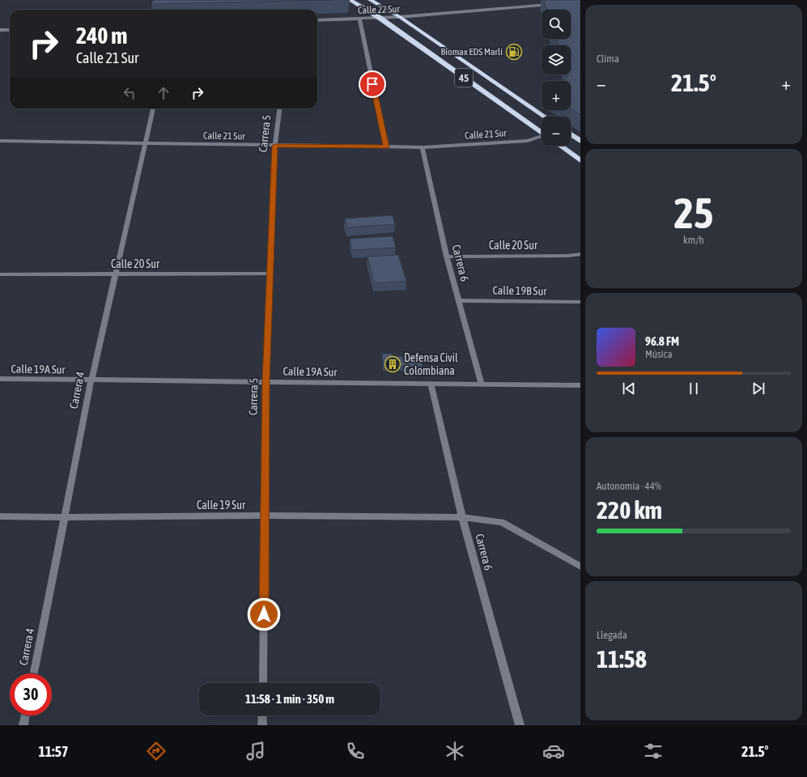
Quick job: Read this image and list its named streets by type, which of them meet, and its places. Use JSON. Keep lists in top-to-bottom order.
{
  "streets": {
    "highway": ["45"],
    "street": [
      "Calle 22 Sur",
      "Carrera 5",
      "Calle 21 Sur",
      "Calle 20 Sur",
      "Carrera 6",
      "Calle 19B Sur",
      "Calle 19A Sur",
      "Carrera 4",
      "Calle 19 Sur"
    ]
  },
  "crossings": [
    ["Calle 22 Sur", "45"],
    ["Carrera 5", "Calle 21 Sur"],
    ["Carrera 5", "Calle 20 Sur"],
    ["Carrera 5", "Calle 19A Sur"],
    ["Carrera 5", "Calle 19 Sur"],
    ["Calle 21 Sur", "Carrera 6"],
    ["Calle 21 Sur", "Carrera 4"],
    ["Calle 20 Sur", "Carrera 6"],
    ["Calle 20 Sur", "Carrera 4"],
    ["Carrera 6", "Calle 19B Sur"],
    ["Carrera 6", "Calle 19A Sur"],
    ["Carrera 6", "Calle 19 Sur"],
    ["Calle 19A Sur", "Carrera 4"],
    ["Carrera 4", "Calle 19 Sur"]
  ],
  "places": {
    "fuel station": ["Biomax EDS Marli"],
    "building": ["Defensa Civil Colombiana"]
  },
  "page": {
    "tile": [
      "Clima",
      ["25", "km/h"],
      ["Autonomía · 44%", "220 km"],
      ["Llegada", "11:58"]
    ],
    "map_buttons": ["+", "−"],
    "turn": ["240 m", "Calle 21 Sur"],
    "heat": ["−", "21.5°", "+"],
    "song": ["96.8 FM", "Música"],
    "limit": "30",
    "trip": "11:58 · 1 min · 350 m",
    "tabs": ["11:57", "21.5°"]
  }
}
